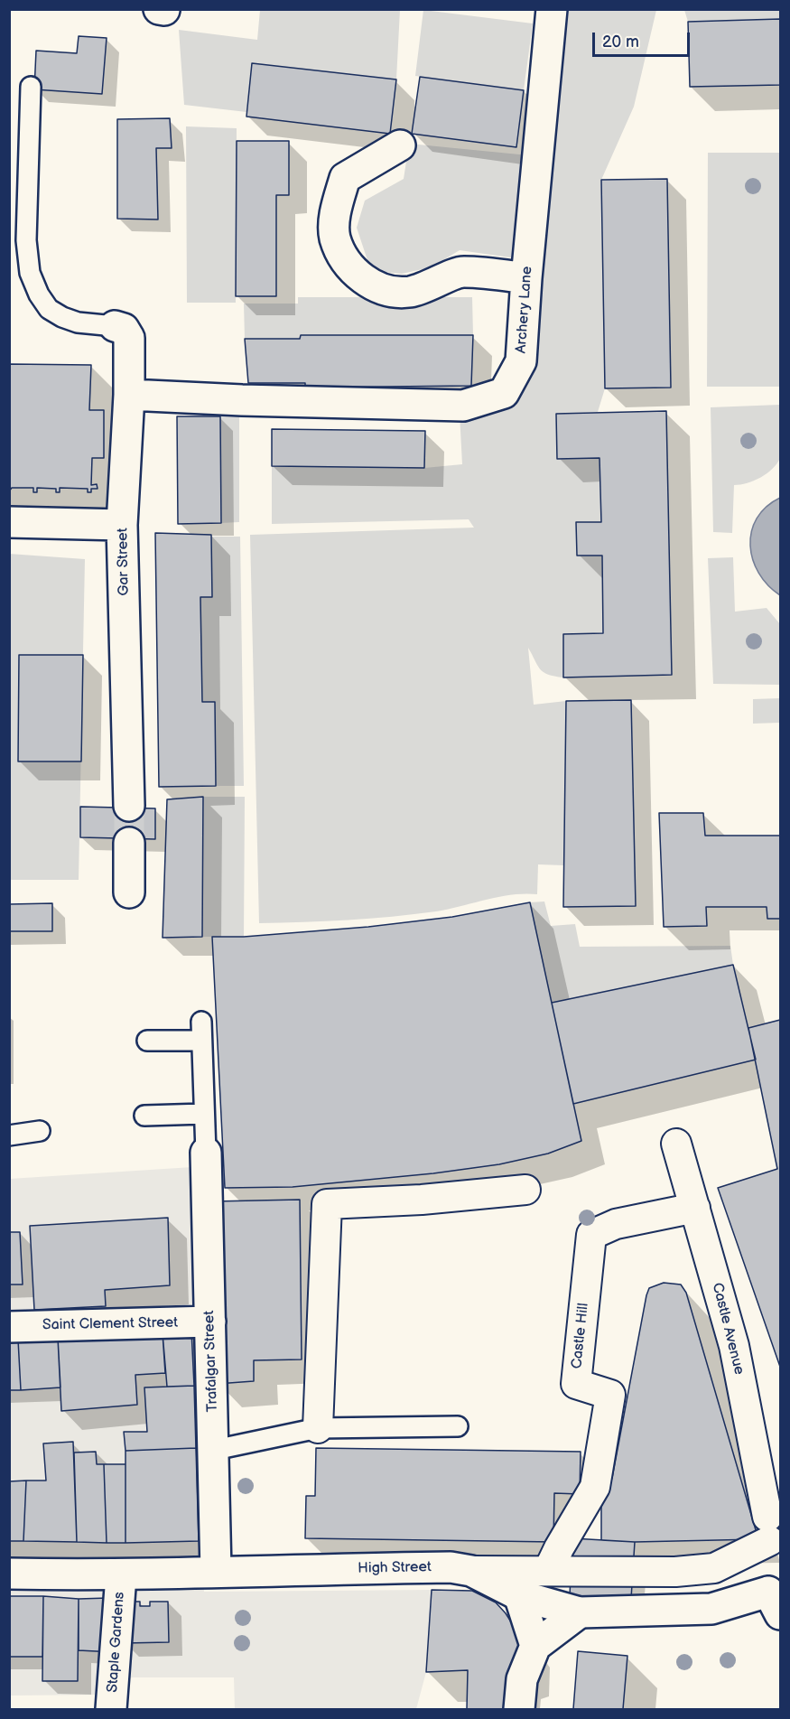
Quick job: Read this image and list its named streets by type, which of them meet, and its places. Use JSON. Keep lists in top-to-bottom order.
{
  "streets": {
    "street": [
      "Archery Lane",
      "Gar Street",
      "Saint Clement Street",
      "Castle Avenue",
      "Castle Hill",
      "Trafalgar Street",
      "High Street",
      "Staple Gardens"
    ]
  },
  "crossings": [
    ["Archery Lane", "Gar Street"],
    ["Saint Clement Street", "Trafalgar Street"],
    ["Castle Avenue", "Castle Hill"],
    ["Trafalgar Street", "High Street"],
    ["High Street", "Staple Gardens"]
  ],
  "scale_bar": "20 m"
}
